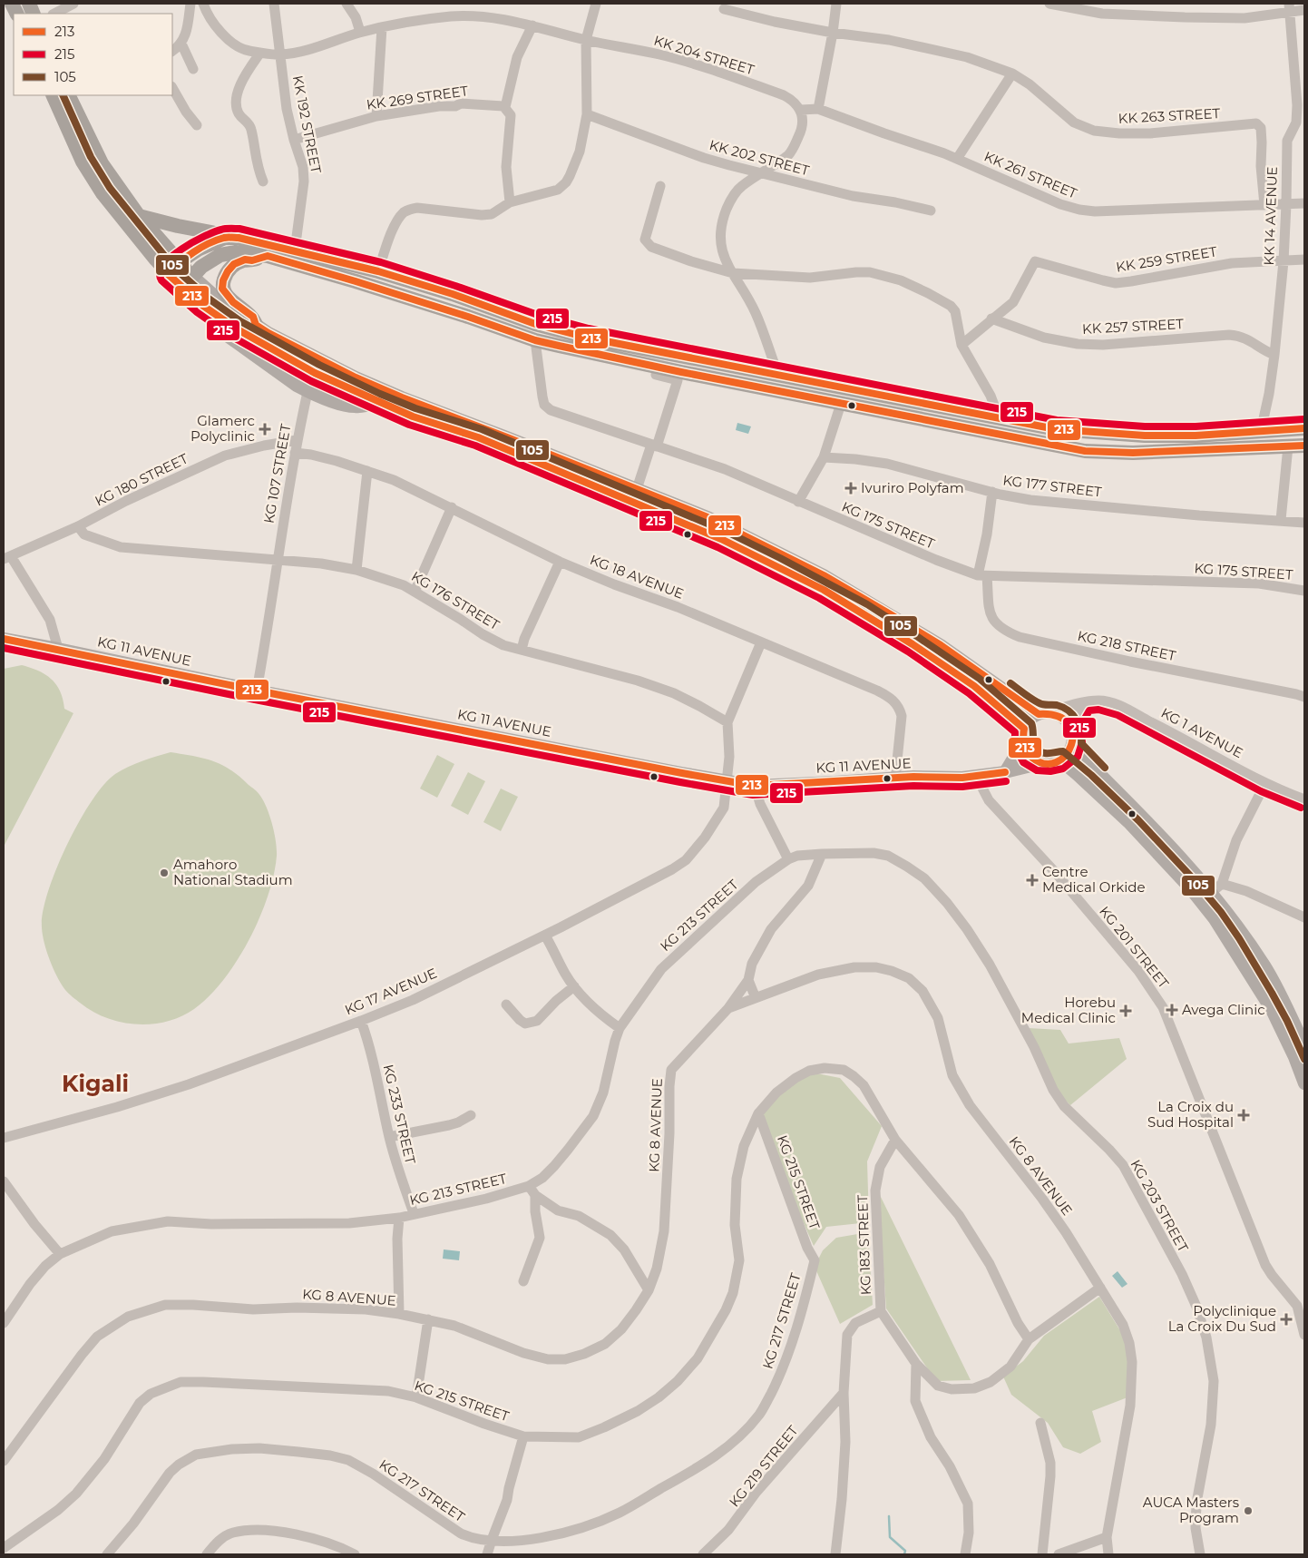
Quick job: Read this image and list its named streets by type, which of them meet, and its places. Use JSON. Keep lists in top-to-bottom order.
{
  "streets": {
    "main road": ["KG 11 AVENUE"],
    "street": [
      "KK 204 STREET",
      "KK 269 STREET",
      "KK 263 STREET",
      "KK 192 STREET",
      "KK 202 STREET",
      "KK 261 STREET",
      "KK 14 AVENUE",
      "KK 259 STREET",
      "KK 257 STREET",
      "KG 107 STREET",
      "KG 180 STREET",
      "KG 177 STREET",
      "KG 175 STREET",
      "KG 18 AVENUE",
      "KG 176 STREET",
      "KG 218 STREET",
      "KG 1 AVENUE",
      "KG 213 STREET",
      "KG 201 STREET",
      "KG 17 AVENUE",
      "KG 233 STREET",
      "KG 8 AVENUE",
      "KG 215 STREET",
      "KG 203 STREET",
      "KG 183 STREET",
      "KG 217 STREET",
      "KG 219 STREET"
    ]
  },
  "crossings": [
    ["KK 204 STREET", "KK 192 STREET"],
    ["KK 204 STREET", "KK 261 STREET"],
    ["KK 269 STREET", "KK 192 STREET"],
    ["KK 263 STREET", "KK 261 STREET"],
    ["KK 261 STREET", "KK 14 AVENUE"],
    ["KK 14 AVENUE", "KK 259 STREET"],
    ["KK 14 AVENUE", "KK 257 STREET"],
    ["KK 259 STREET", "KK 257 STREET"],
    ["KG 107 STREET", "KG 180 STREET"],
    ["KG 107 STREET", "KG 18 AVENUE"],
    ["KG 107 STREET", "KG 176 STREET"],
    ["KG 107 STREET", "KG 11 AVENUE"],
    ["KG 180 STREET", "KG 176 STREET"],
    ["KG 177 STREET", "KG 218 STREET"],
    ["KG 175 STREET", "KG 218 STREET"],
    ["KG 18 AVENUE", "KG 11 AVENUE"],
    ["KG 11 AVENUE", "KG 1 AVENUE"],
    ["KG 11 AVENUE", "KG 201 STREET"],
    ["KG 11 AVENUE", "KG 17 AVENUE"],
    ["KG 213 STREET", "KG 233 STREET"],
    ["KG 213 STREET", "KG 203 STREET"],
    ["KG 17 AVENUE", "KG 233 STREET"],
    ["KG 215 STREET", "KG 183 STREET"],
    ["KG 215 STREET", "KG 217 STREET"],
    ["KG 183 STREET", "KG 219 STREET"]
  ],
  "districts": ["Kigali"],
  "places": {
    "health": [
      "Glamerc Polyclinic",
      "Ivuriro Polyfam",
      "Centre Medical Orkide",
      "Avega Clinic",
      "Horebu Medical Clinic",
      "La Croix du Sud Hospital",
      "Polyclinique La Croix Du Sud"
    ],
    "other": ["Amahoro National Stadium", "AUCA Masters Program"]
  },
  "lines": ["transit line 105", "transit line 215", "transit line 213"],
  "legend": ["213", "215", "105"]
}
